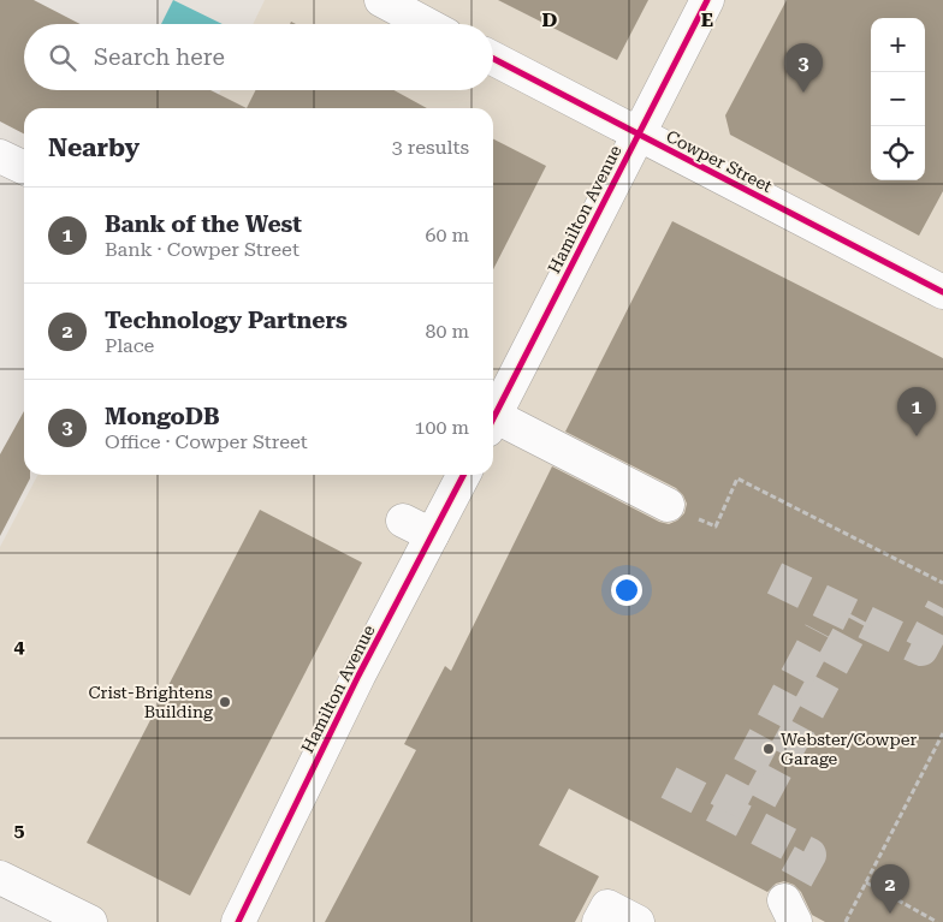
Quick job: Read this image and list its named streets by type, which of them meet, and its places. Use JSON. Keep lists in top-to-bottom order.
{
  "streets": {
    "street": ["Cowper Street", "Hamilton Avenue"]
  },
  "crossings": [
    ["Cowper Street", "Hamilton Avenue"]
  ],
  "places": ["Crist-Brightens Building", "Webster/Cowper Garage"],
  "page": {
    "map_buttons": ["+", "−"],
    "search": "Search here",
    "pins": ["3", "1", "2"],
    "heading": ["Nearby", "3 results"],
    "list": [
      {
        "mark": "1",
        "name": "Bank of the West",
        "note": "Bank · Cowper Street",
        "value": "60 m"
      },
      {
        "mark": "2",
        "name": "Technology Partners",
        "note": "Place",
        "value": "80 m"
      },
      {
        "mark": "3",
        "name": "MongoDB",
        "note": "Office · Cowper Street",
        "value": "100 m"
      }
    ]
  },
  "grid": {
    "columns": ["D", "E"],
    "rows": ["4", "5"]
  }
}
